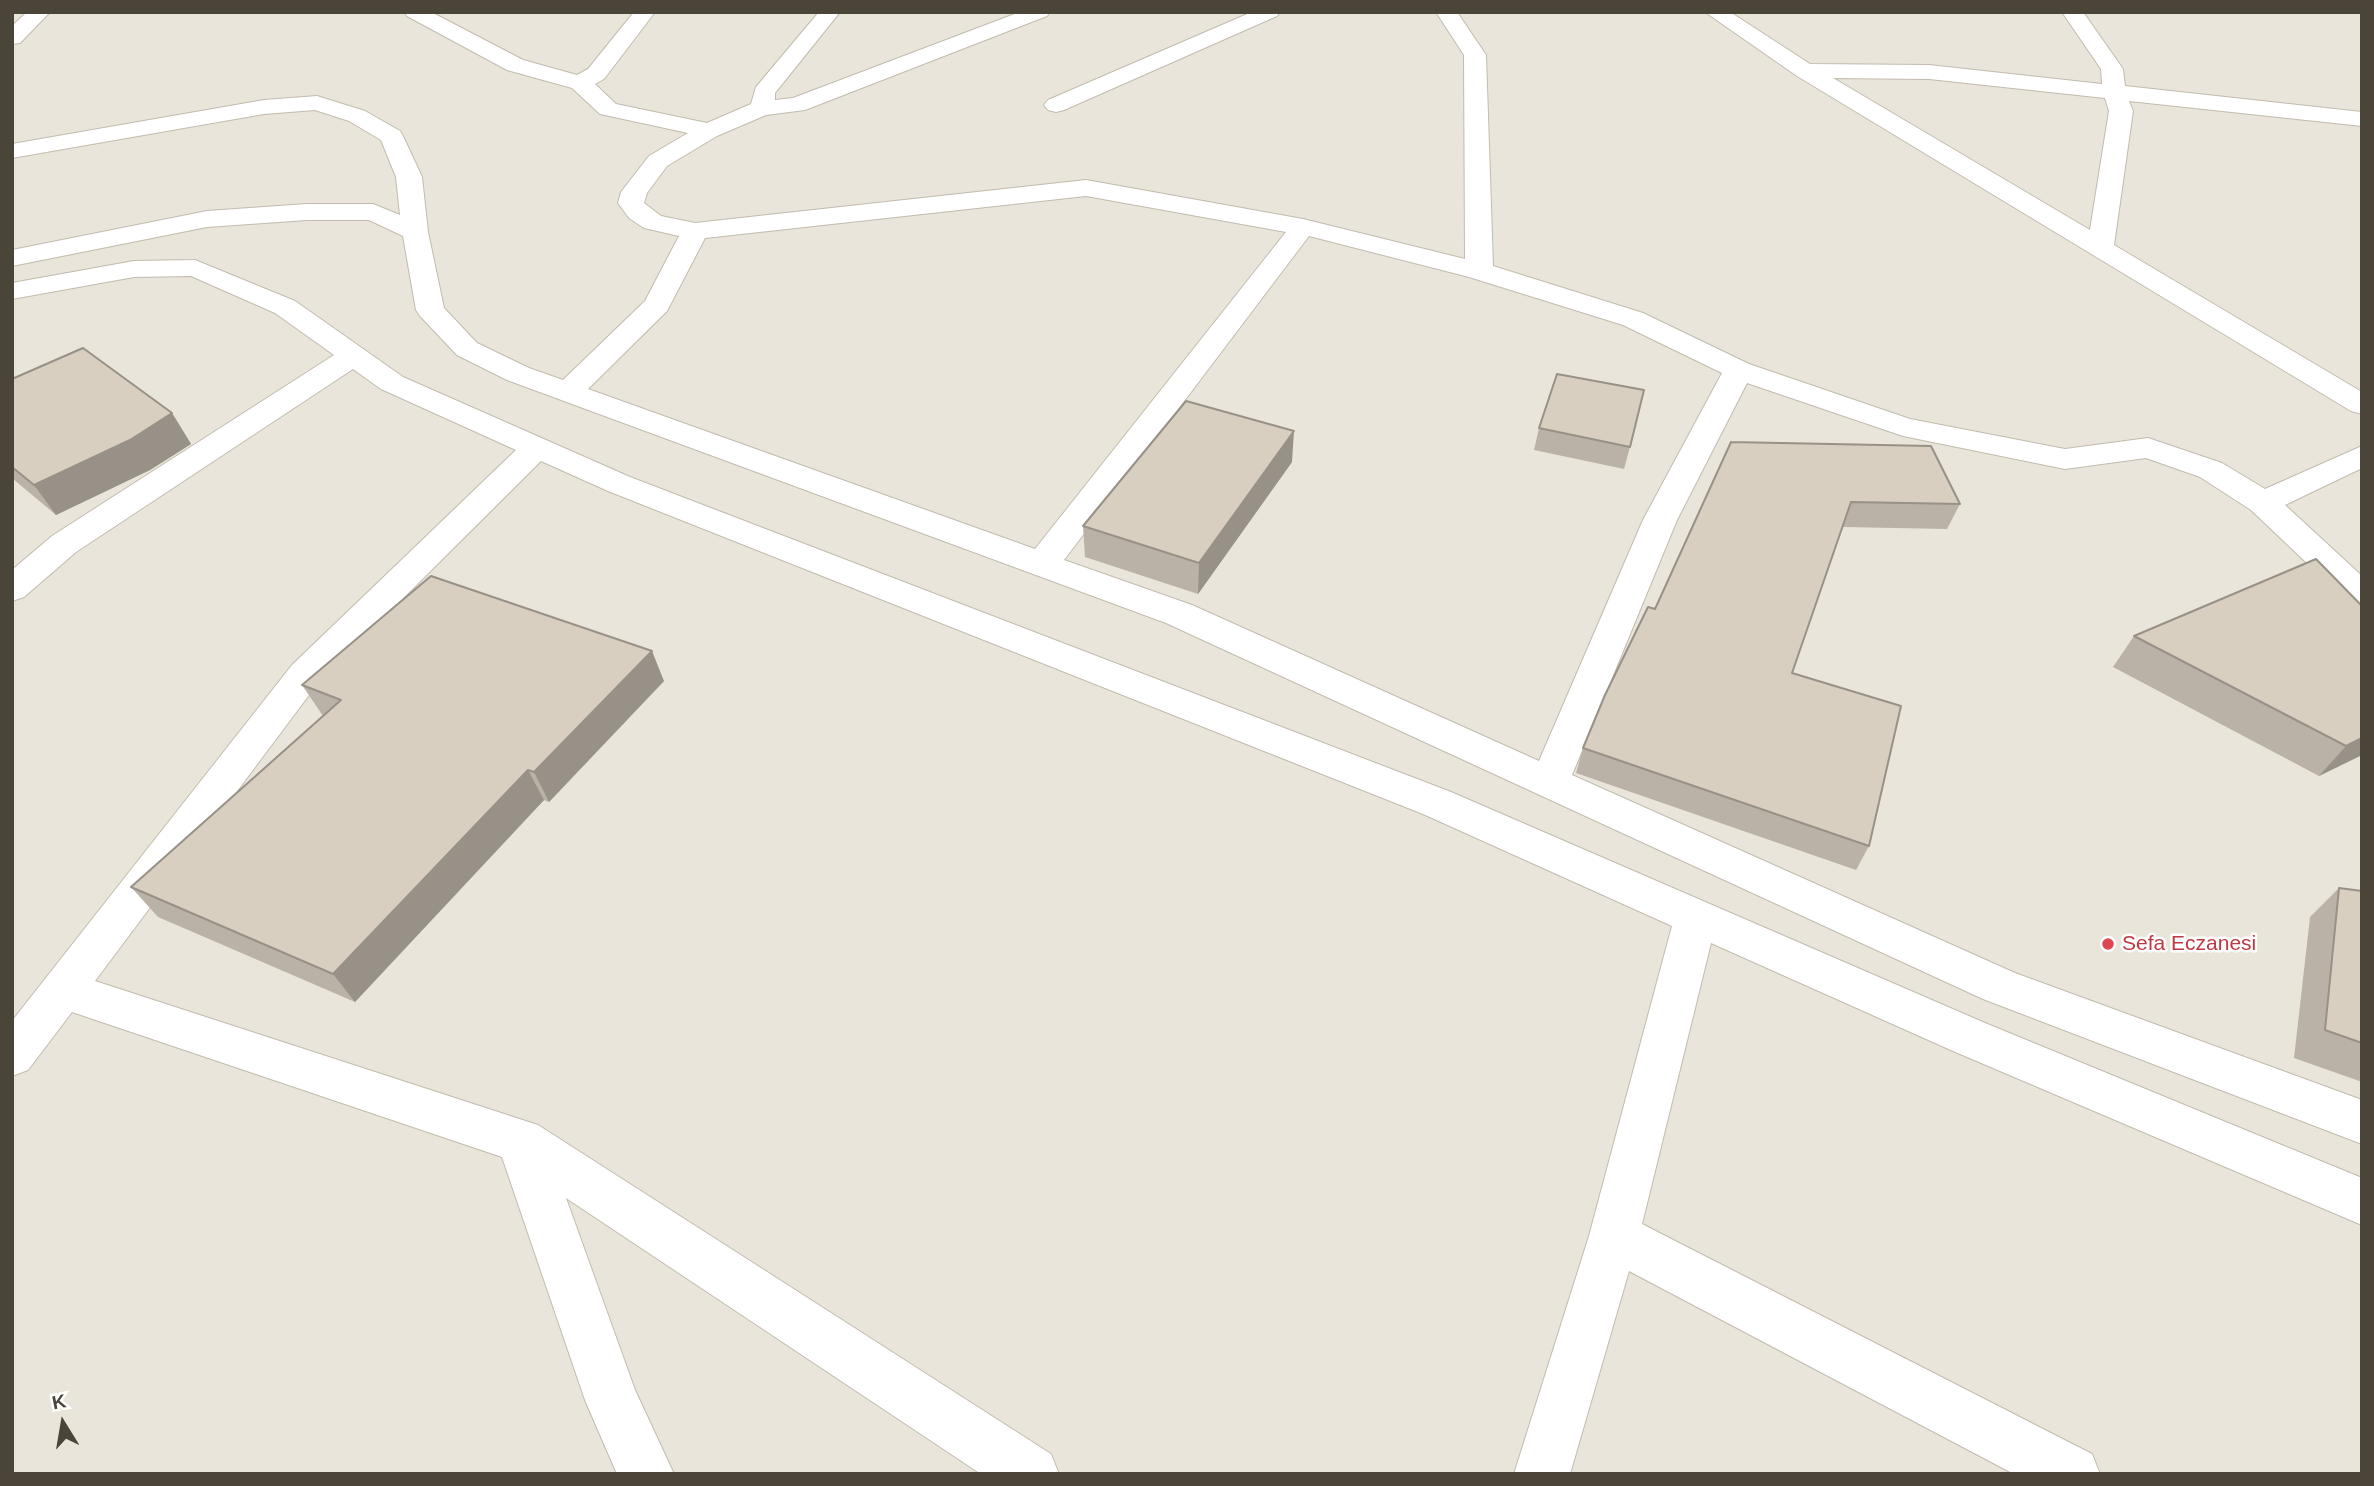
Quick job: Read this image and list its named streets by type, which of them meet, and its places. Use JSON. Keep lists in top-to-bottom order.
{
  "places": ["Sefa Eczanesi"],
  "north": "top"
}
